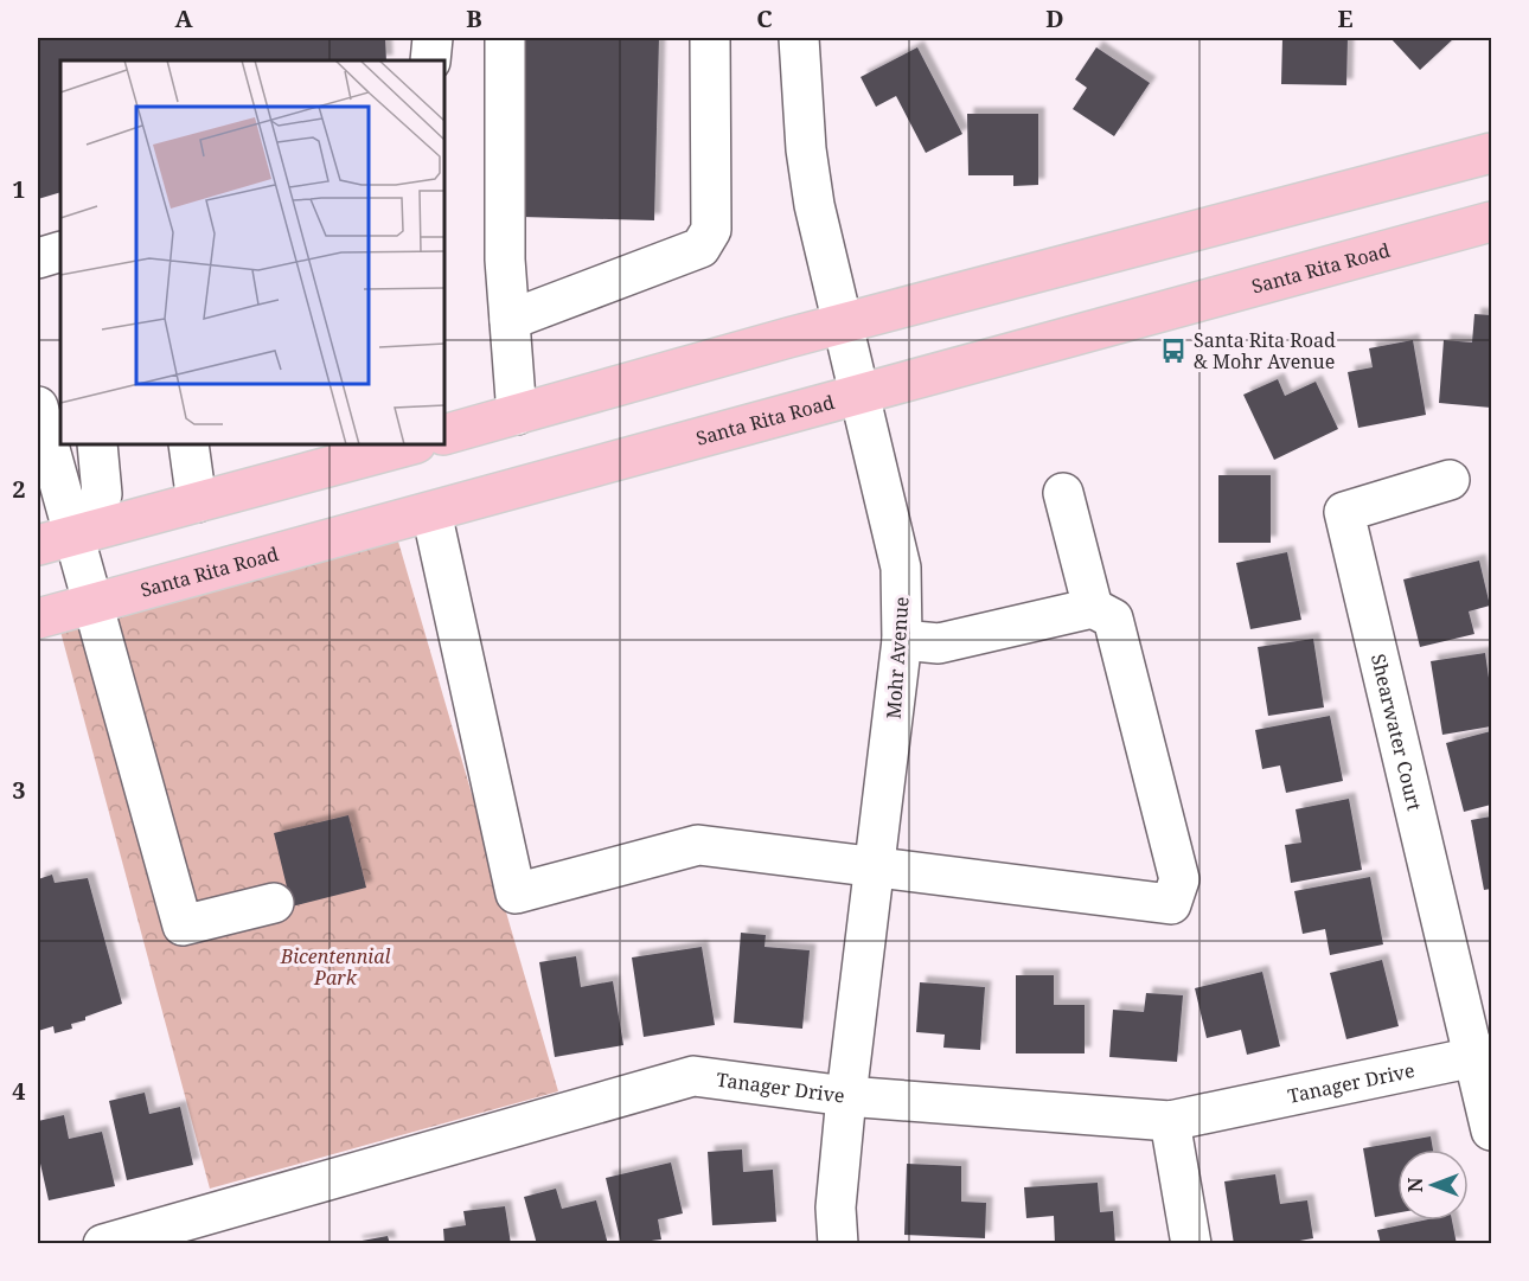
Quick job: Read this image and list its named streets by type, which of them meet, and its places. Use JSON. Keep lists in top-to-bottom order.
{
  "streets": {
    "main road": ["Santa Rita Road"],
    "street": ["Mohr Avenue", "Shearwater Court", "Tanager Drive"]
  },
  "crossings": [
    ["Santa Rita Road", "Mohr Avenue"],
    ["Mohr Avenue", "Tanager Drive"],
    ["Shearwater Court", "Tanager Drive"]
  ],
  "parks": ["Bicentennial Park"],
  "places": {
    "bus stop": ["Santa Rita Road & Mohr Avenue"]
  },
  "north": "left",
  "grid": {
    "columns": [
      "A",
      "B",
      "C",
      "D",
      "E"
    ],
    "rows": [
      "1",
      "2",
      "3",
      "4"
    ]
  }
}
